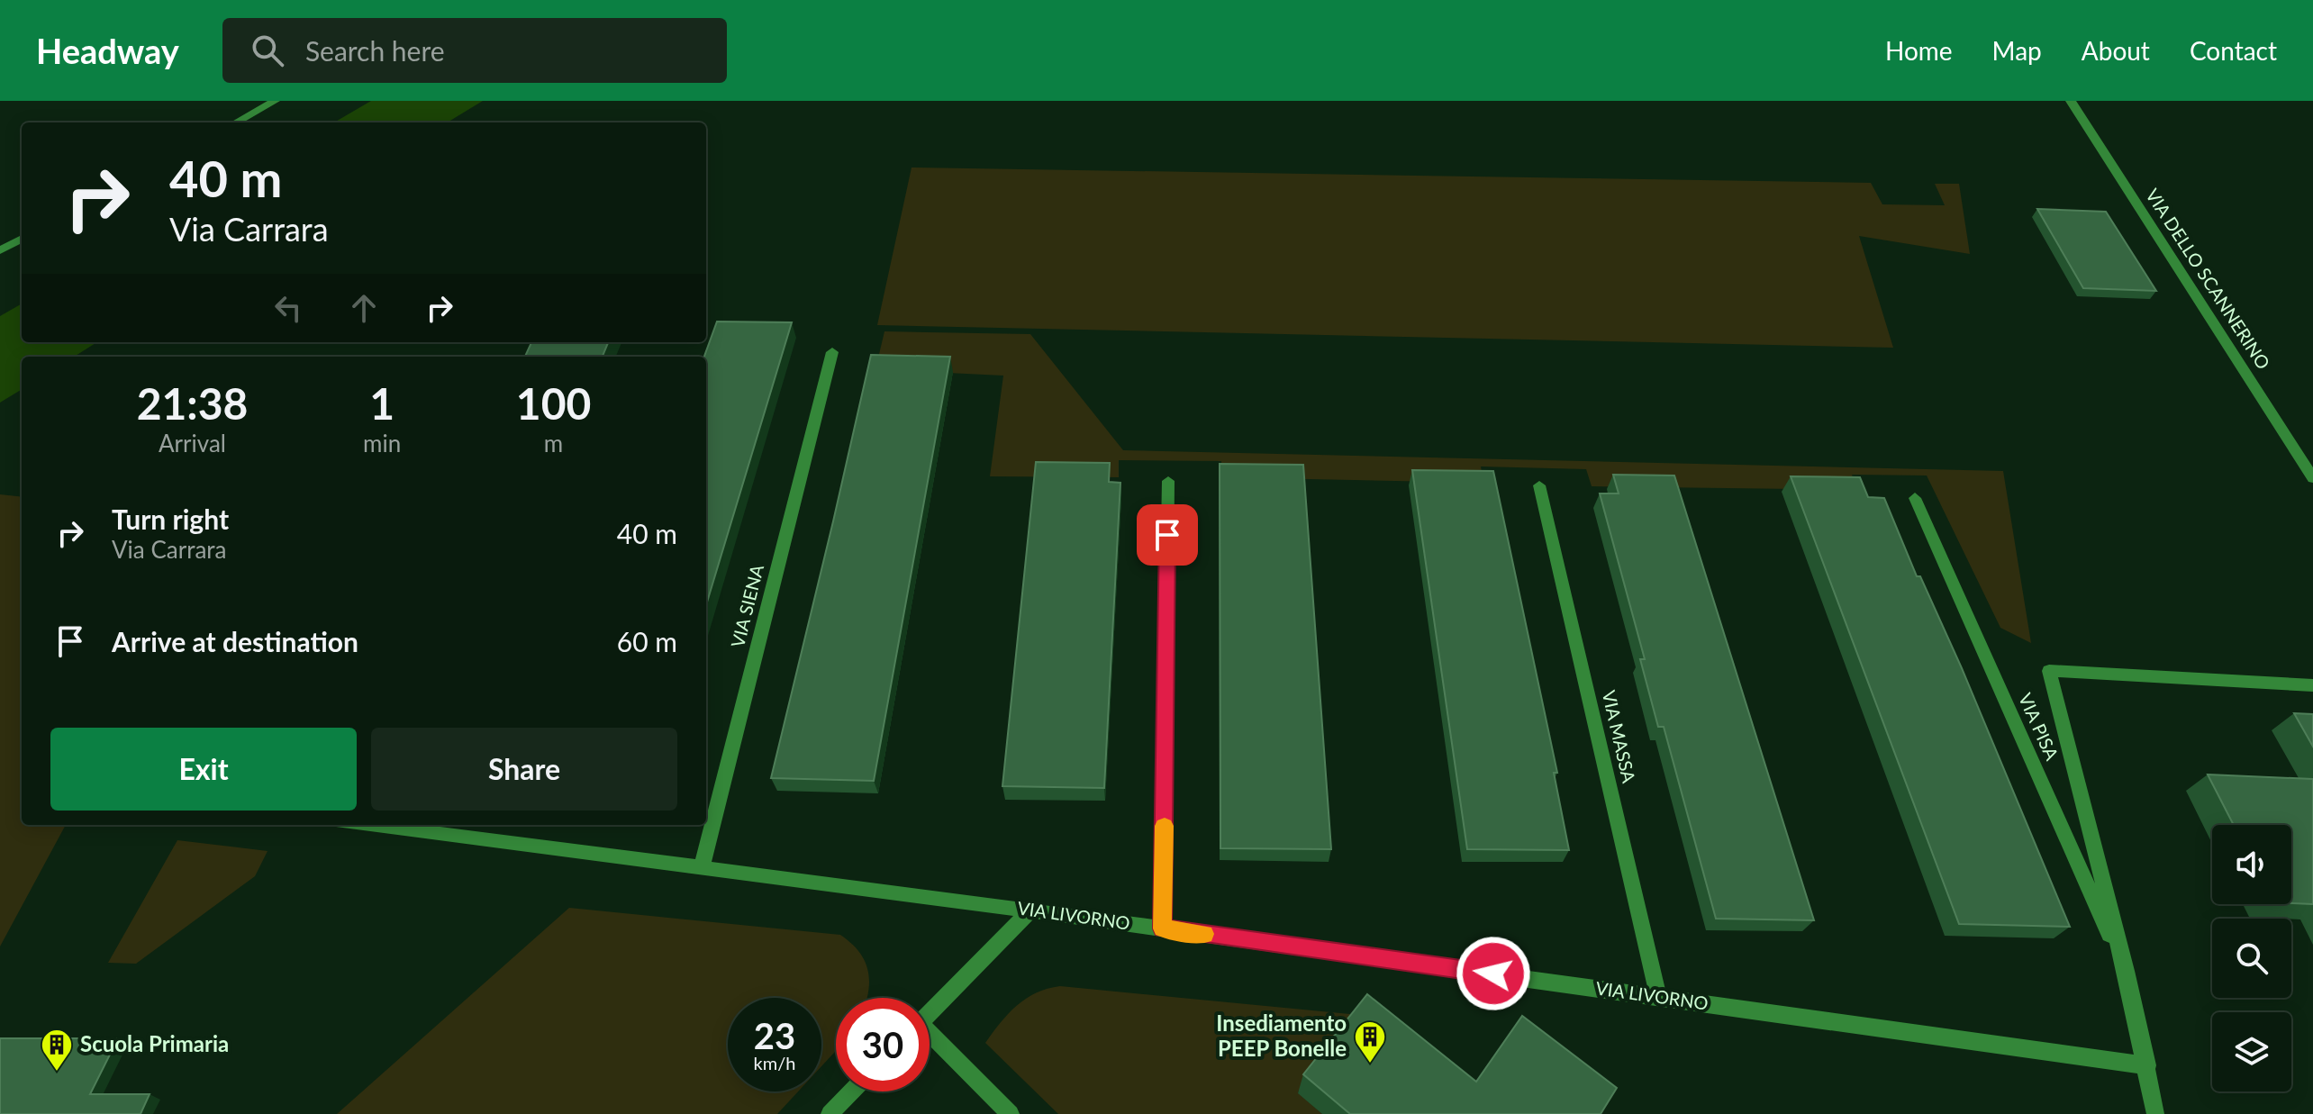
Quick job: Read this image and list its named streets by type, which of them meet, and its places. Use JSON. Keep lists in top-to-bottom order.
{
  "streets": {
    "street": [
      "VIA DELLO SCANNERINO",
      "VIA SIENA",
      "VIA PISA",
      "VIA MASSA",
      "VIA LIVORNO"
    ]
  },
  "crossings": [
    ["VIA SIENA", "VIA LIVORNO"],
    ["VIA PISA", "VIA LIVORNO"],
    ["VIA MASSA", "VIA LIVORNO"]
  ],
  "places": {
    "building": ["Insediamento PEEP Bonelle", "Scuola Primaria"]
  },
  "page": {
    "header": "Headway",
    "search": "Search here",
    "nav": [
      "Home",
      "Map",
      "About",
      "Contact"
    ],
    "turn": ["40 m", "Via Carrara"],
    "eta": [
      "21:38",
      "Arrival",
      "1",
      "min",
      "100",
      "m"
    ],
    "list": [
      {
        "name": "Turn right",
        "note": "Via Carrara",
        "value": "40 m"
      },
      {
        "name": "Arrive at destination",
        "value": "60 m"
      }
    ],
    "buttons": ["Exit", "Share"],
    "speed": "23 km/h",
    "limit": "30"
  }
}
